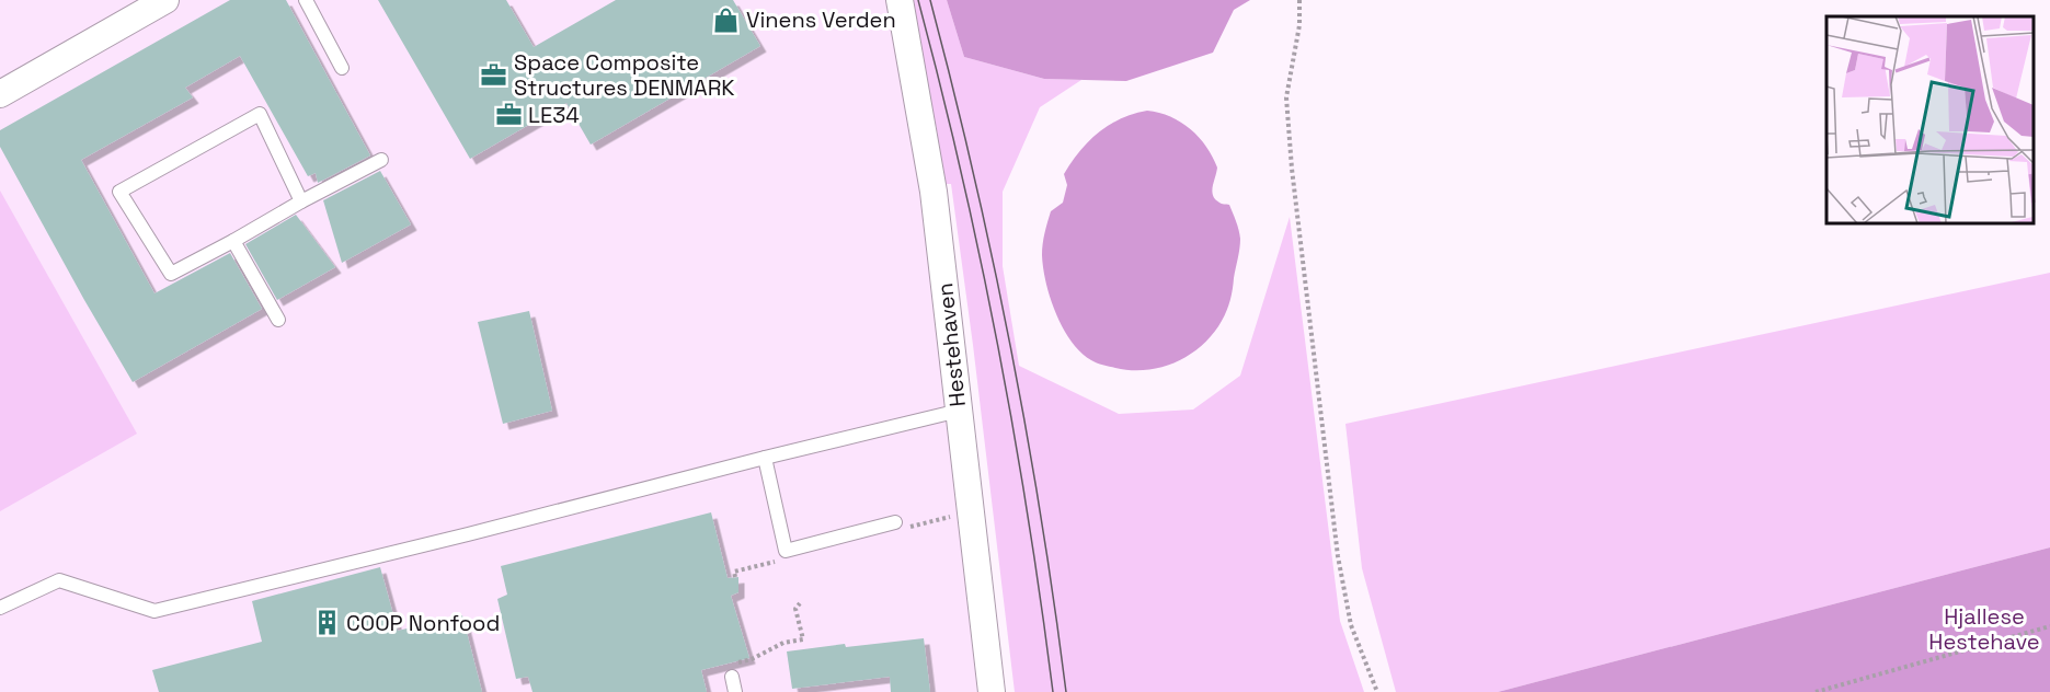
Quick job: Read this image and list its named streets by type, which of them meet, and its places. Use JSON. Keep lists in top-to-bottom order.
{
  "streets": {
    "street": ["Hestehaven"]
  },
  "parks": ["Hjallese Hestehave"],
  "places": {
    "shop": ["Vinens Verden"],
    "office": ["Space Composite Structures DENMARK", "LE34"],
    "building": ["COOP Nonfood"]
  }
}
